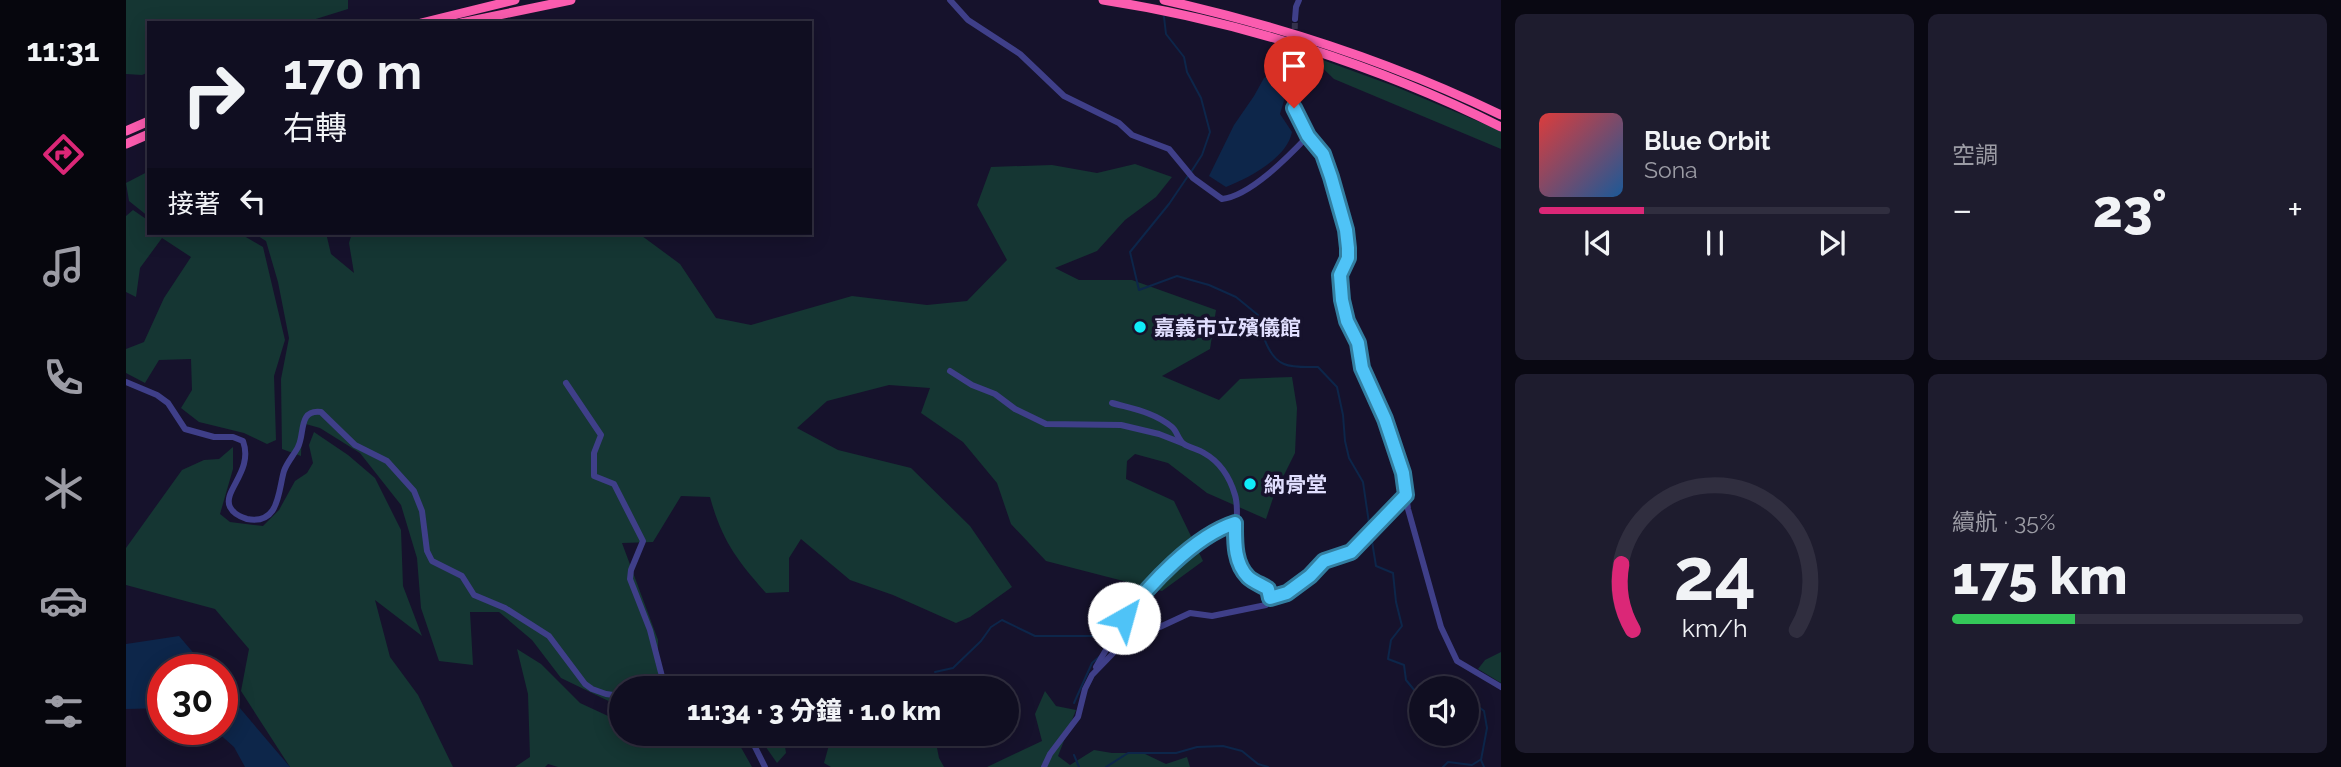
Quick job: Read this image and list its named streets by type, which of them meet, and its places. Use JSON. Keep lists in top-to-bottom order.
{
  "places": ["嘉義市立殯儀館", "納骨堂"],
  "page": {
    "tabs": "11:31",
    "tile": [
      "空調",
      ["續航 · 35%", "175 km"]
    ],
    "turn": ["170 m", "右轉"],
    "song": ["Blue Orbit", "Sona"],
    "then": "接著",
    "heat": ["−", "23°", "+"],
    "limit": "30",
    "trip": "11:34 · 3 分鐘 · 1.0 km",
    "gauge": ["24", "km/h"]
  }
}
